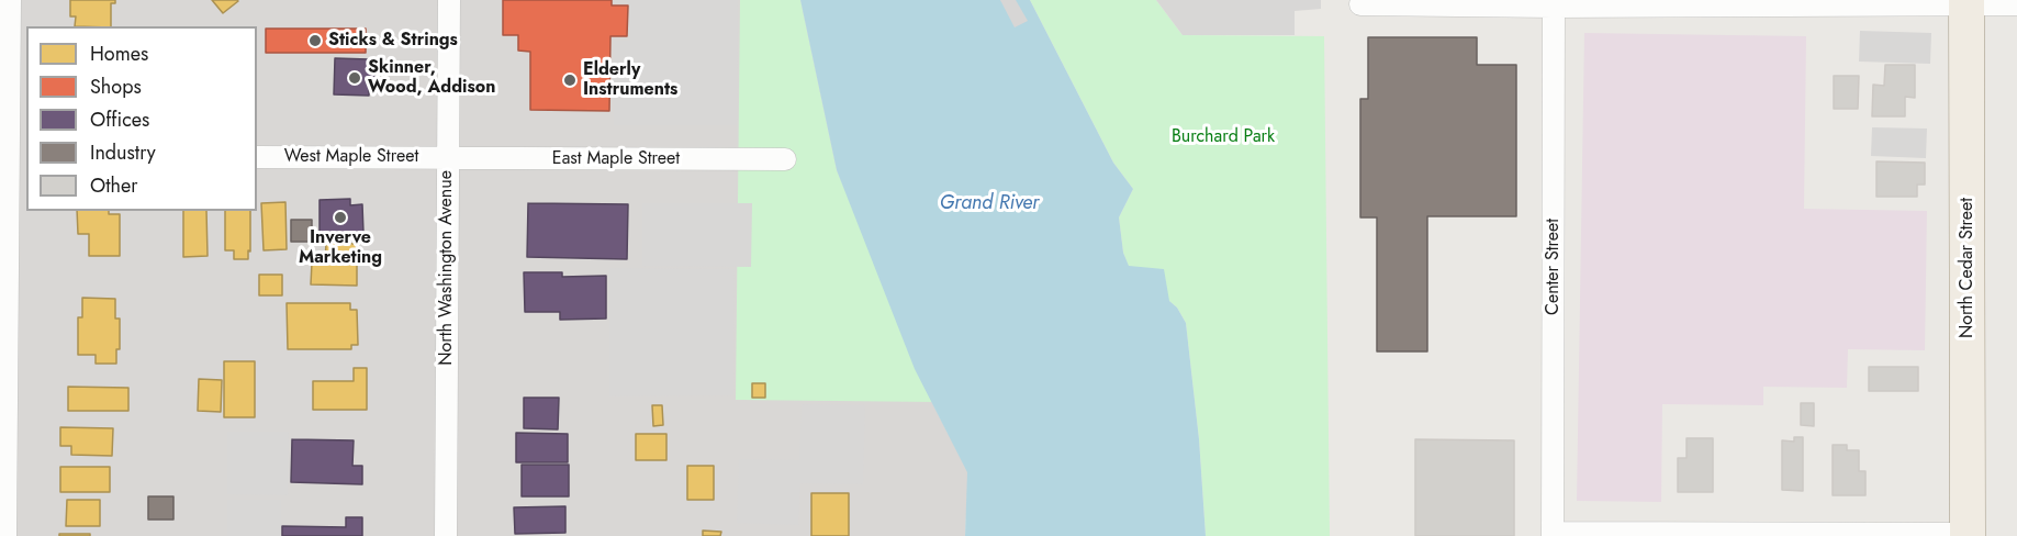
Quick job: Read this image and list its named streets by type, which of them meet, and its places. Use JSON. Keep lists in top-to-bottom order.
{
  "streets": {
    "main road": ["North Cedar Street"],
    "street": [
      "West Maple Street",
      "East Maple Street",
      "Center Street",
      "North Washington Avenue"
    ]
  },
  "crossings": [
    ["West Maple Street", "East Maple Street"],
    ["West Maple Street", "North Washington Avenue"],
    ["East Maple Street", "North Washington Avenue"]
  ],
  "water": ["Grand River"],
  "parks": ["Burchard Park"],
  "places": [
    "Sticks & Strings",
    "Skinner, Wood, Addison",
    "Elderly Instruments",
    "Inverve Marketing"
  ],
  "legend": [
    "Homes",
    "Shops",
    "Offices",
    "Industry",
    "Other"
  ]
}
